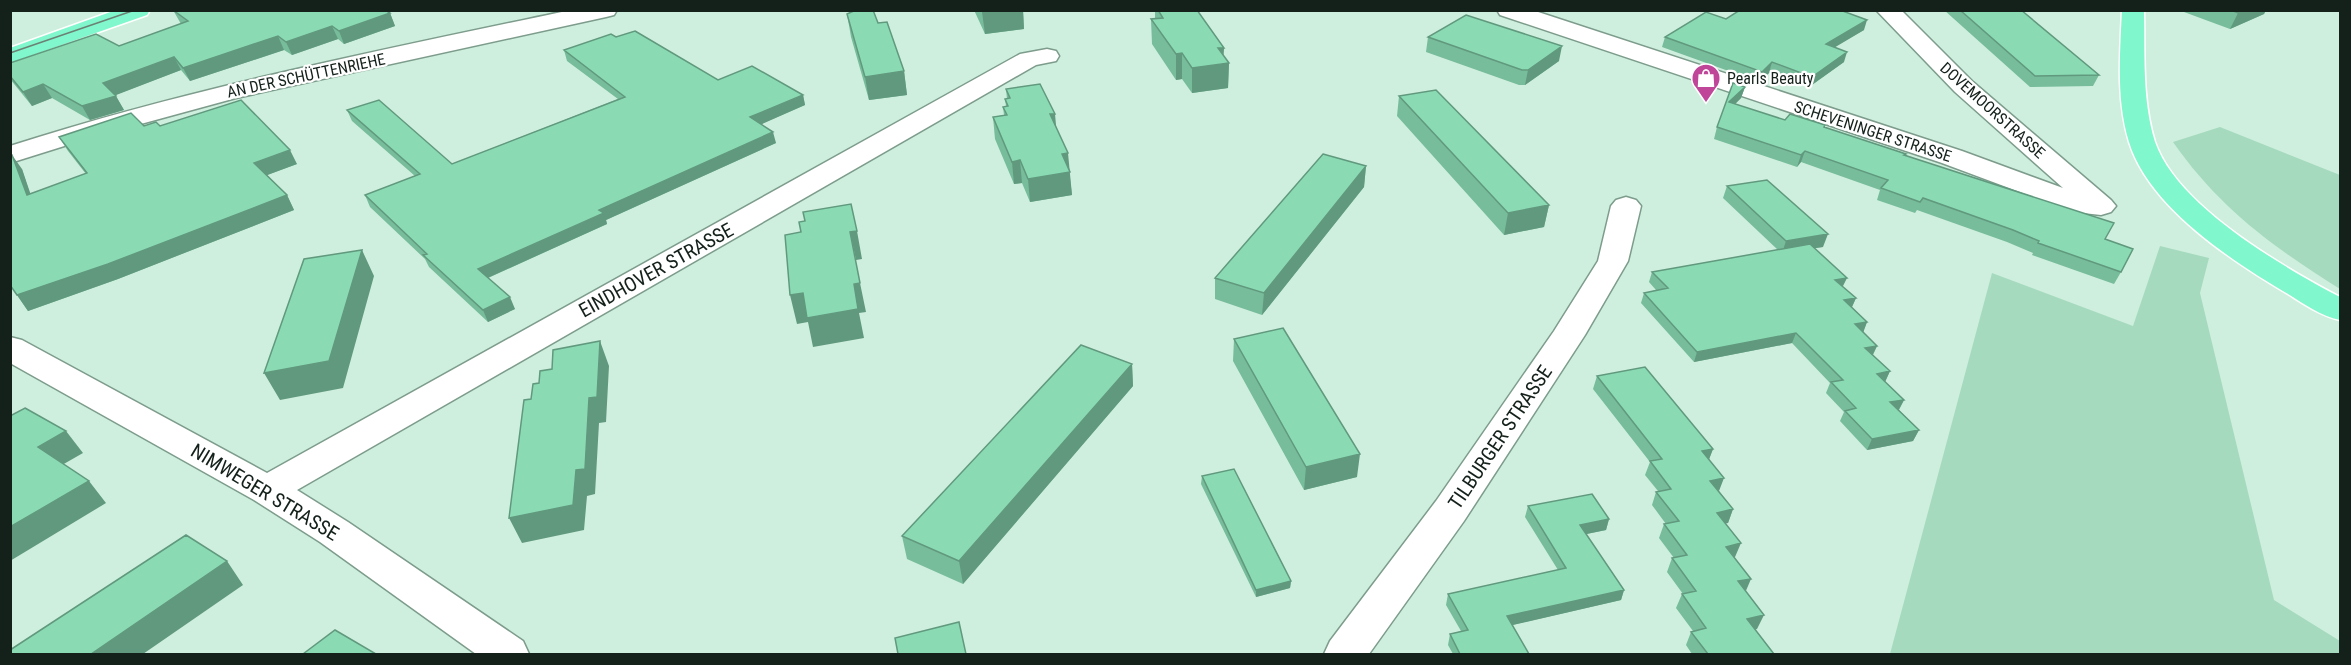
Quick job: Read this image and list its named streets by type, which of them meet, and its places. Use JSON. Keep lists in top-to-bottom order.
{
  "streets": {
    "street": [
      "AN DER SCHÜTTENRIEHE",
      "DOVEMOORSTRASSE",
      "SCHEVENINGER STRASSE",
      "EINDHOVER STRASSE",
      "TILBURGER STRASSE",
      "NIMWEGER STRASSE"
    ]
  },
  "crossings": [
    ["DOVEMOORSTRASSE", "SCHEVENINGER STRASSE"],
    ["EINDHOVER STRASSE", "NIMWEGER STRASSE"]
  ],
  "places": {
    "shop": ["Pearls Beauty"]
  }
}
